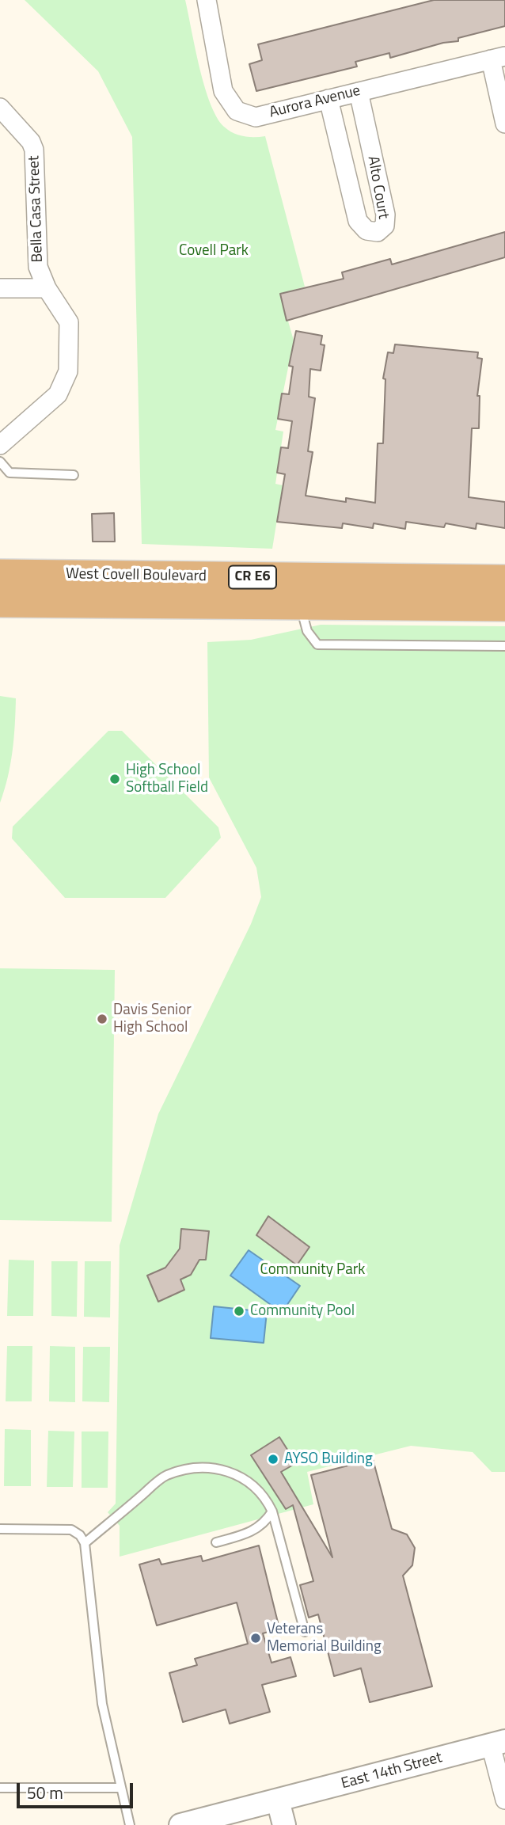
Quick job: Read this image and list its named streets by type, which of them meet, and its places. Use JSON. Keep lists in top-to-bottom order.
{
  "streets": {
    "main road": ["West Covell Boulevard", "CR E6"],
    "street": [
      "Aurora Avenue",
      "Alto Court",
      "Bella Casa Street",
      "East 14th Street"
    ]
  },
  "crossings": [
    ["Aurora Avenue", "Alto Court"]
  ],
  "parks": ["Covell Park", "Community Park"],
  "places": [
    "High School Softball Field",
    "Davis Senior High School",
    "Community Pool",
    "AYSO Building",
    "Veterans Memorial Building"
  ],
  "scale_bar": "50 m"
}
